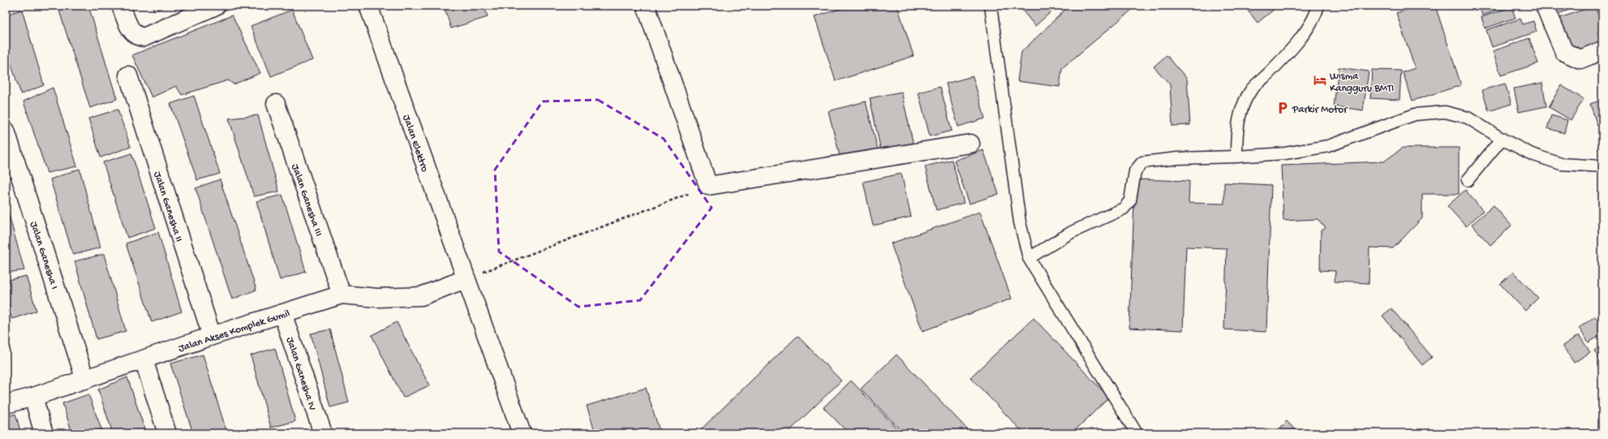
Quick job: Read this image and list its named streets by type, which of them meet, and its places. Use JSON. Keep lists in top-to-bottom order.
{
  "streets": {
    "street": [
      "Jalan Elektro",
      "Jalan Ganesha III",
      "Jalan Ganesha II",
      "Jalan Ganesha I",
      "Jalan Akses Komplek Gumil",
      "Jalan Ganesha IV"
    ]
  },
  "crossings": [
    ["Jalan Elektro", "Jalan Akses Komplek Gumil"],
    ["Jalan Ganesha III", "Jalan Akses Komplek Gumil"],
    ["Jalan Ganesha II", "Jalan Akses Komplek Gumil"],
    ["Jalan Ganesha I", "Jalan Akses Komplek Gumil"],
    ["Jalan Akses Komplek Gumil", "Jalan Ganesha IV"]
  ],
  "places": {
    "hotel": ["Wisma Kangguru BMTI"],
    "parking": ["Parkir Motor"]
  }
}
